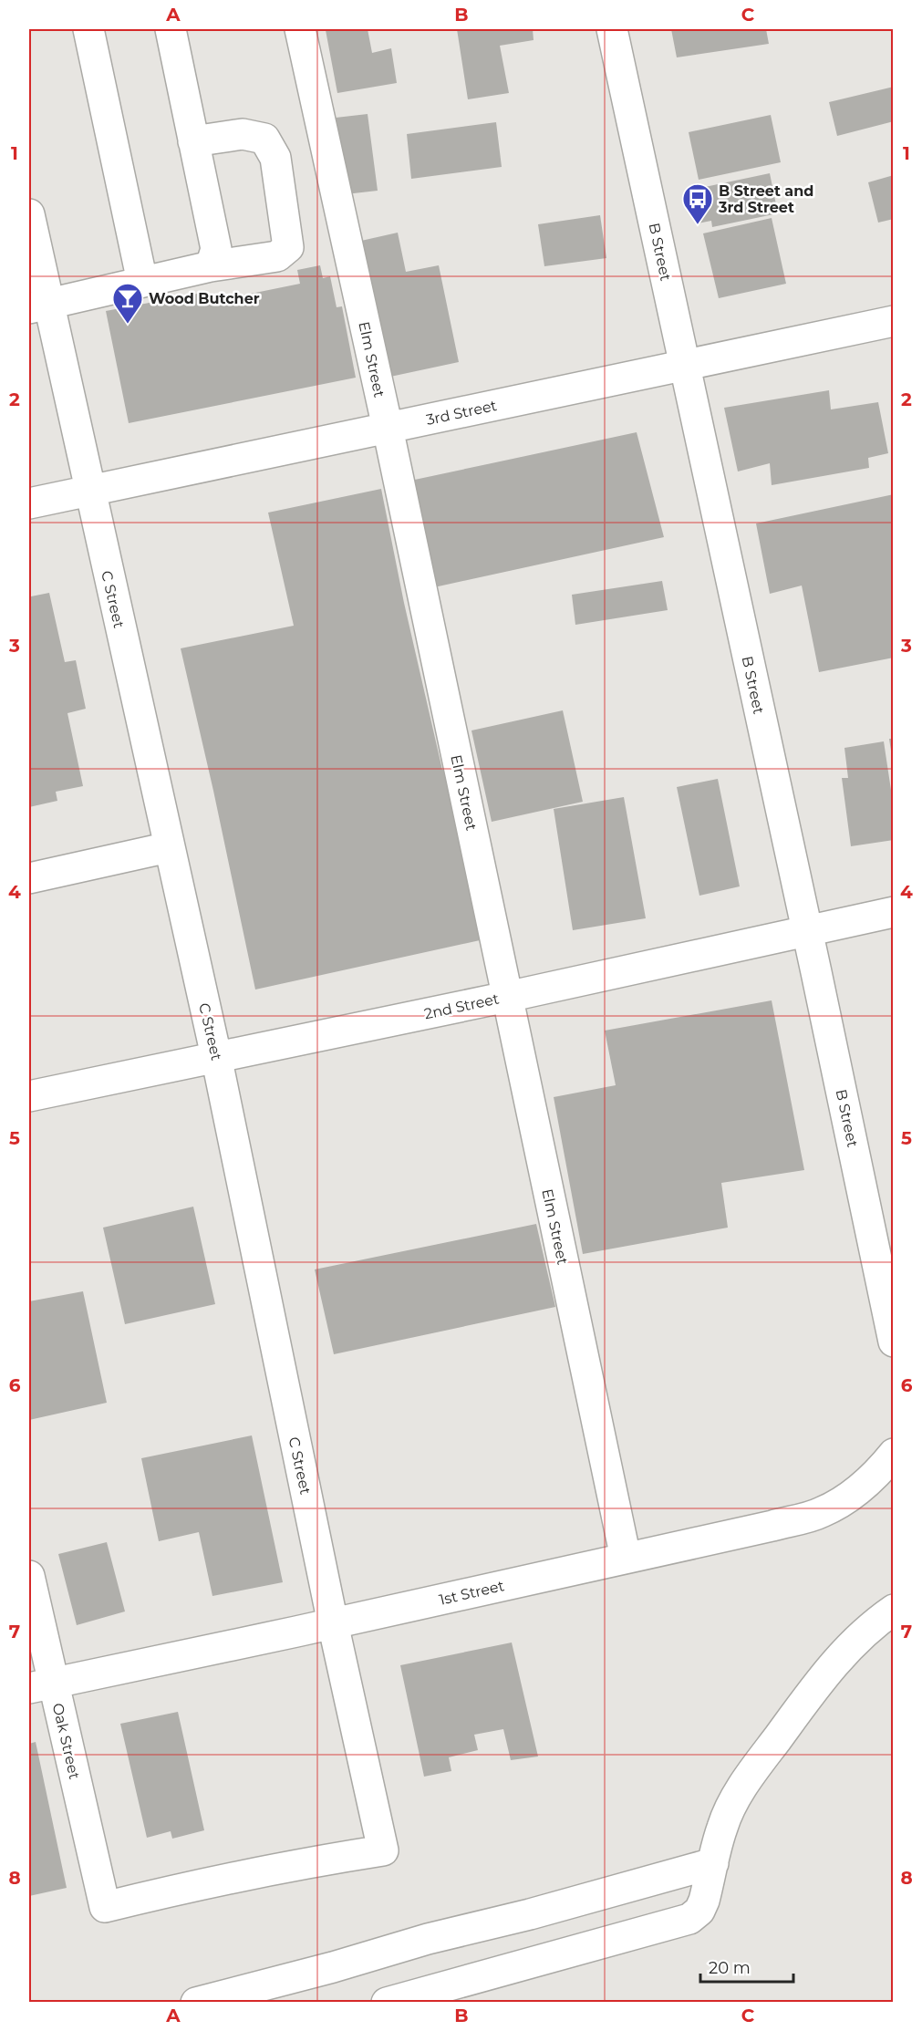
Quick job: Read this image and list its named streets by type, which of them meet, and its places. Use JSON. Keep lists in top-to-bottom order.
{
  "streets": {
    "street": [
      "B Street",
      "Elm Street",
      "3rd Street",
      "C Street",
      "2nd Street",
      "1st Street",
      "Oak Street"
    ]
  },
  "crossings": [
    ["B Street", "3rd Street"],
    ["B Street", "2nd Street"],
    ["Elm Street", "3rd Street"],
    ["Elm Street", "2nd Street"],
    ["Elm Street", "1st Street"],
    ["3rd Street", "C Street"],
    ["C Street", "2nd Street"],
    ["C Street", "1st Street"],
    ["C Street", "Oak Street"],
    ["1st Street", "Oak Street"]
  ],
  "places": {
    "bus stop": ["B Street and 3rd Street"],
    "bar": ["Wood Butcher"]
  },
  "scale_bar": "20 m",
  "grid": {
    "columns": ["A", "B", "C"],
    "rows": [
      "1",
      "2",
      "3",
      "4",
      "5",
      "6",
      "7",
      "8"
    ]
  }
}
